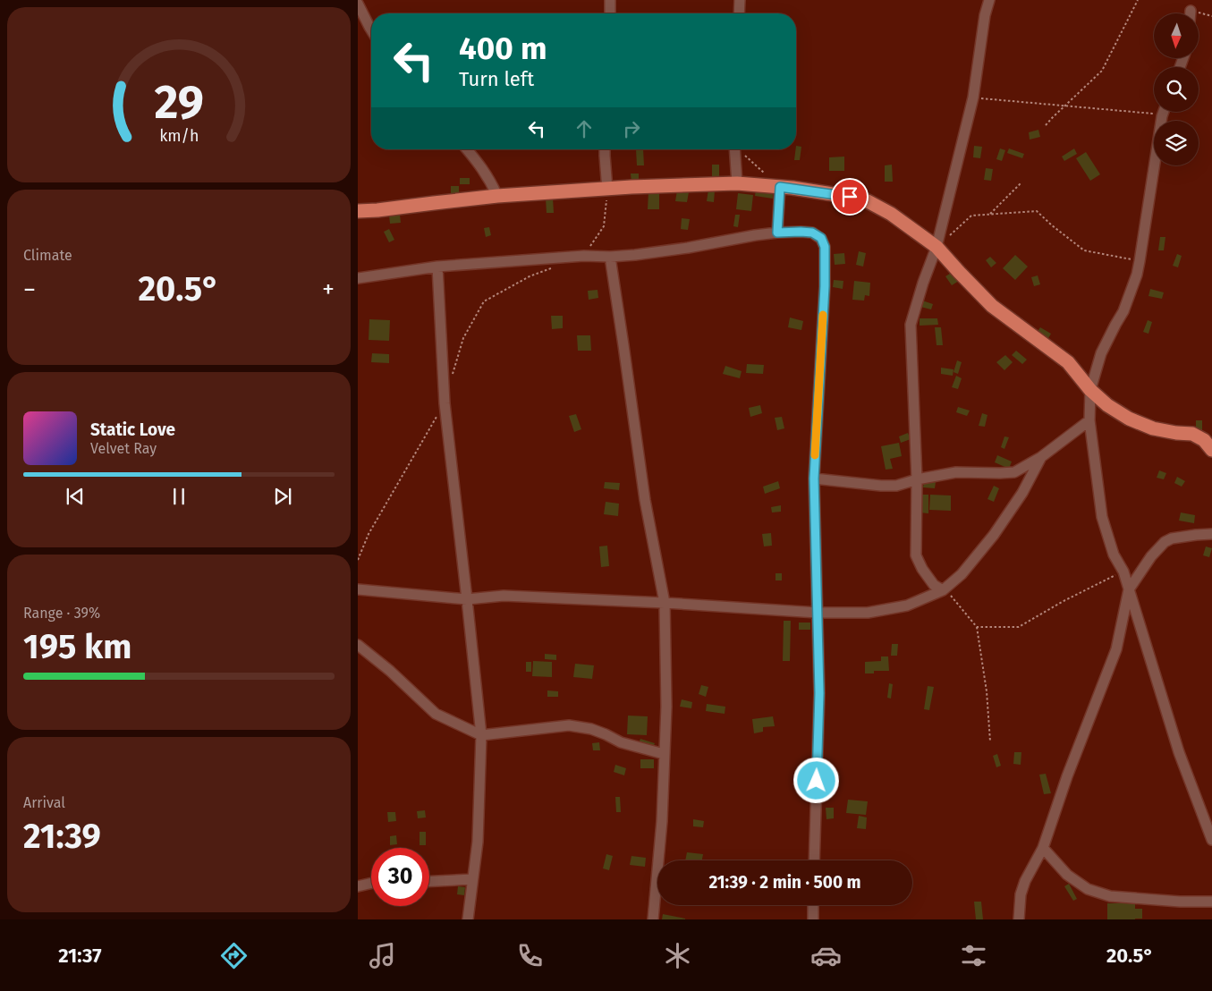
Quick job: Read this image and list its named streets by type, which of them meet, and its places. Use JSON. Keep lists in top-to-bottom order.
{
  "north": "bottom",
  "page": {
    "turn": ["400 m", "Turn left"],
    "tile": [
      "Climate",
      ["Range · 39%", "195 km"],
      ["Arrival", "21:39"]
    ],
    "heat": ["−", "20.5°", "+"],
    "song": ["Static Love", "Velvet Ray"],
    "limit": "30",
    "trip": "21:39 · 2 min · 500 m",
    "tabs": ["21:37", "20.5°"],
    "gauge": ["29", "km/h"]
  }
}
